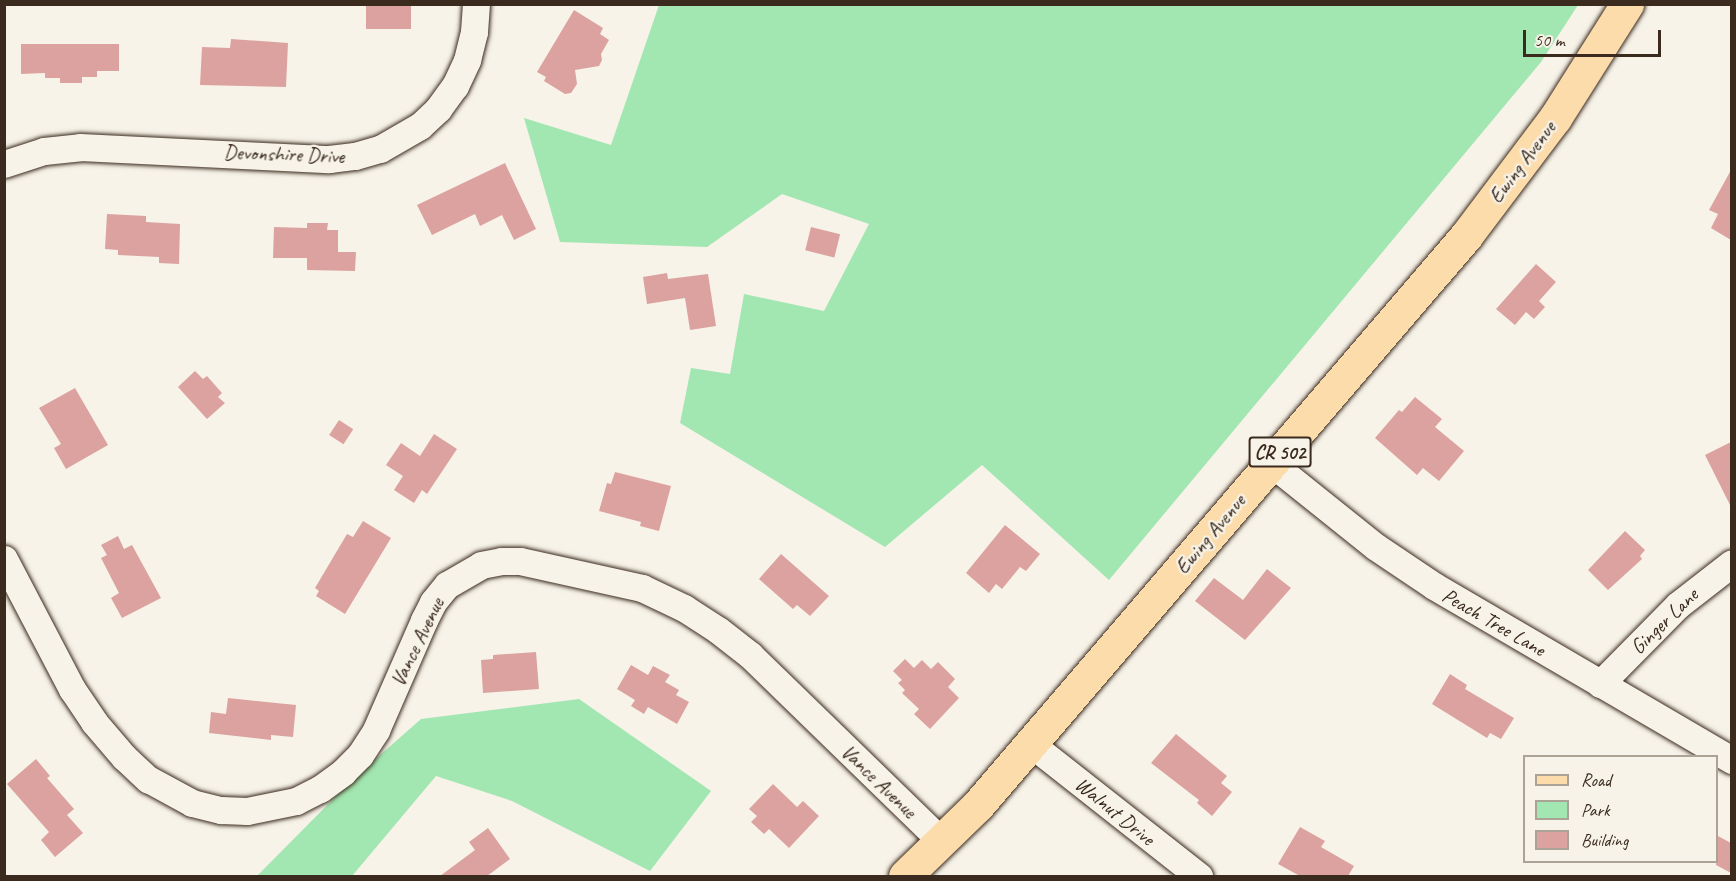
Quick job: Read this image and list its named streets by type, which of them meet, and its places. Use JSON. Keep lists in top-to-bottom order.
{
  "streets": {
    "main road": ["Ewing Avenue", "CR 502"],
    "street": [
      "Devonshire Drive",
      "Ginger Lane",
      "Peach Tree Lane",
      "Vance Avenue",
      "Walnut Drive"
    ]
  },
  "crossings": [
    ["Ewing Avenue", "Peach Tree Lane"],
    ["Ewing Avenue", "Vance Avenue"],
    ["Ewing Avenue", "Walnut Drive"],
    ["Ginger Lane", "Peach Tree Lane"]
  ],
  "legend": ["Road", "Park", "Building"],
  "scale_bar": "50 m"
}
